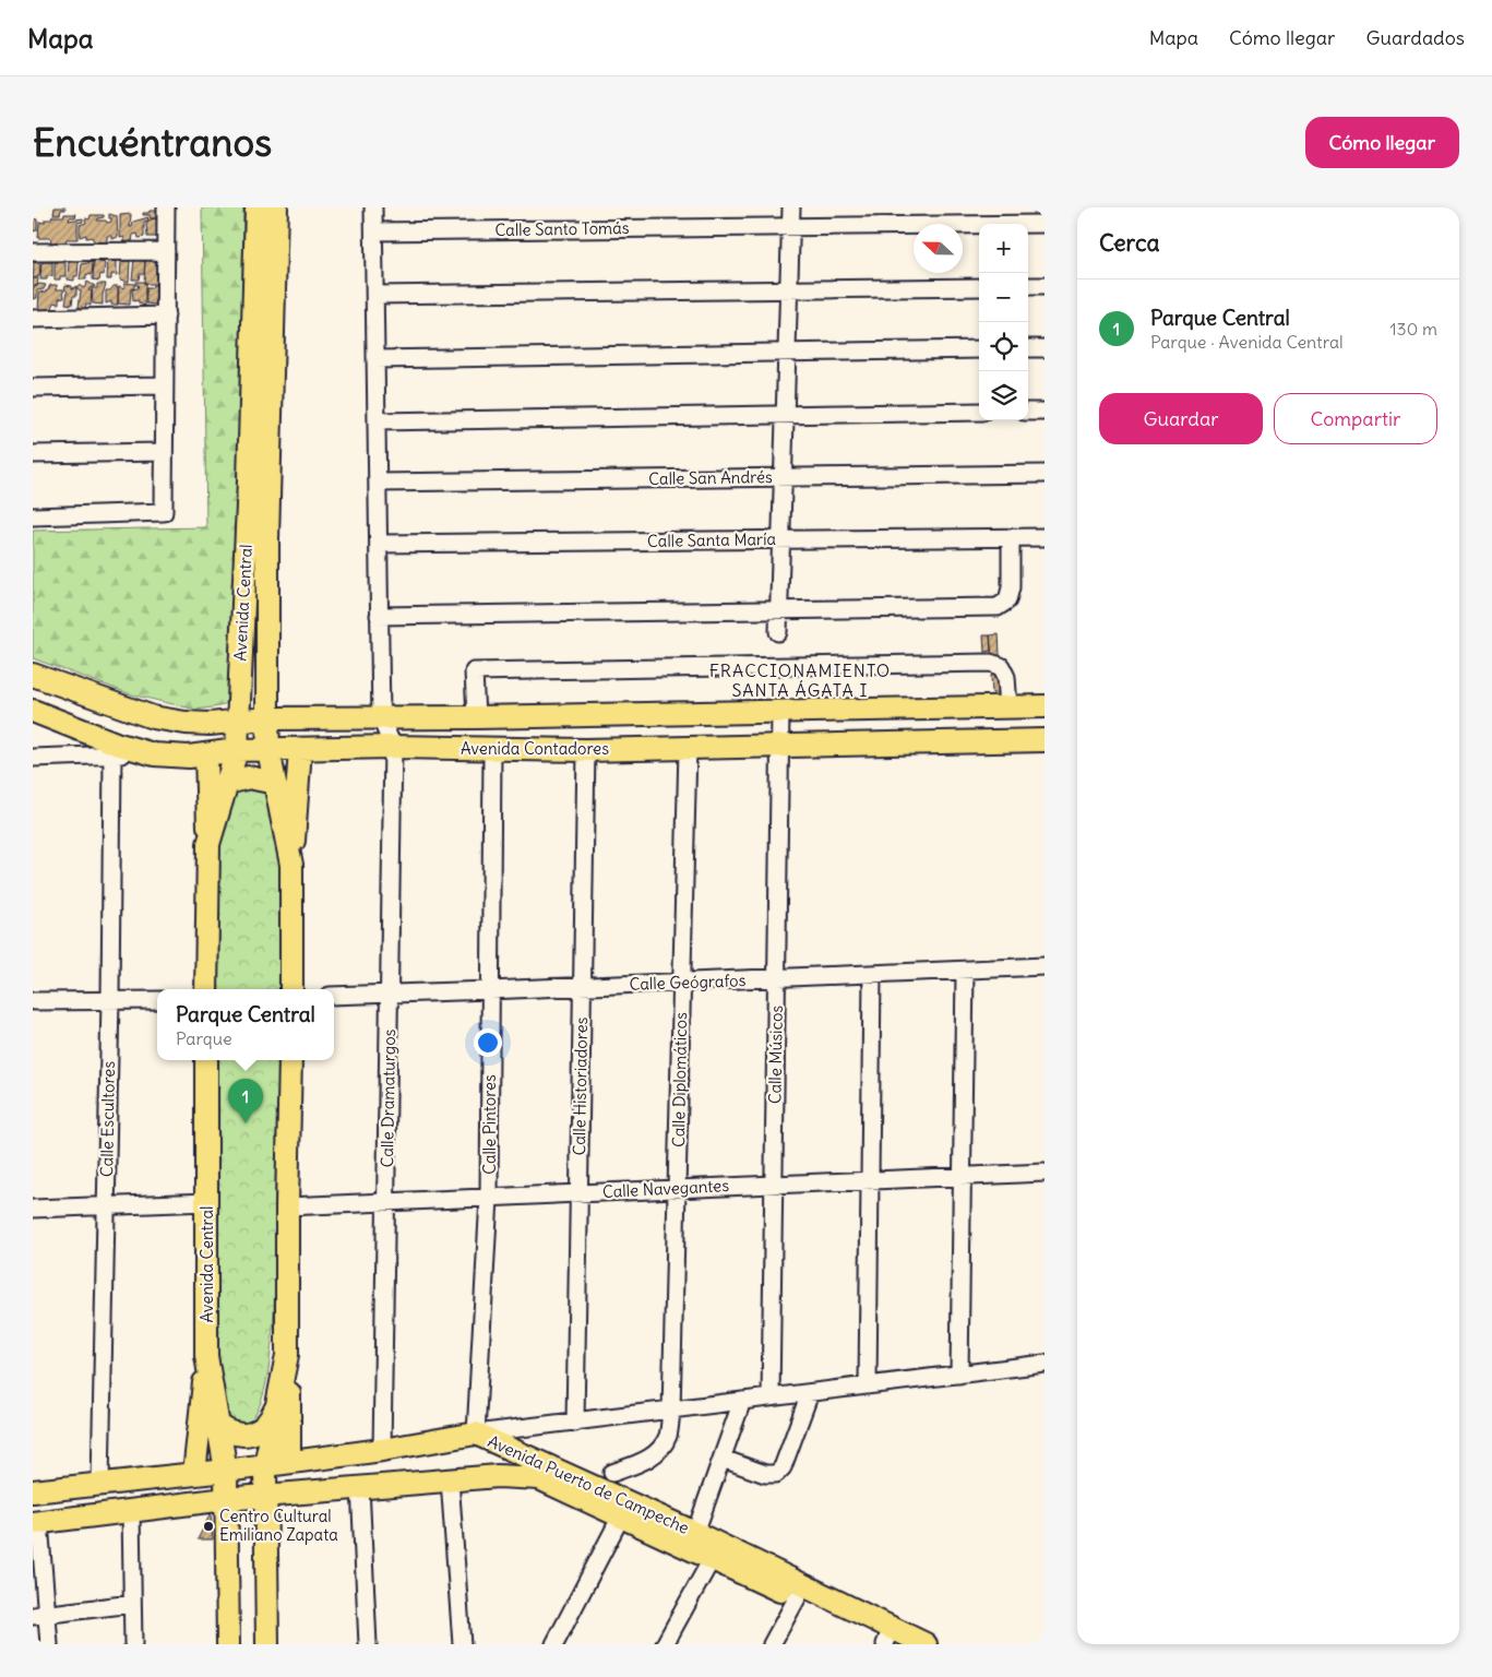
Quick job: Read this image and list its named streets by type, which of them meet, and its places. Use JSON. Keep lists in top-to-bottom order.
{
  "streets": {
    "main road": ["Avenida Central", "Avenida Contadores", "Avenida Puerto de Campeche"],
    "street": [
      "Calle Santo Tomás",
      "Calle San Andrés",
      "Calle Santa María",
      "Calle Geógrafos",
      "Calle Músicos",
      "Calle Diplomáticos",
      "Calle Historiadores",
      "Calle Dramaturgos",
      "Calle Escultores",
      "Calle Pintores",
      "Calle Navegantes"
    ]
  },
  "crossings": [
    ["Avenida Central", "Avenida Contadores"],
    ["Avenida Central", "Avenida Puerto de Campeche"],
    ["Avenida Contadores", "Calle Músicos"],
    ["Avenida Contadores", "Calle Diplomáticos"],
    ["Avenida Contadores", "Calle Historiadores"],
    ["Avenida Contadores", "Calle Dramaturgos"],
    ["Avenida Contadores", "Calle Pintores"],
    ["Calle Geógrafos", "Calle Músicos"],
    ["Calle Geógrafos", "Calle Diplomáticos"],
    ["Calle Geógrafos", "Calle Historiadores"],
    ["Calle Geógrafos", "Calle Dramaturgos"],
    ["Calle Geógrafos", "Calle Pintores"],
    ["Calle Músicos", "Calle Navegantes"],
    ["Calle Diplomáticos", "Calle Navegantes"],
    ["Calle Historiadores", "Calle Navegantes"],
    ["Calle Dramaturgos", "Calle Navegantes"],
    ["Calle Dramaturgos", "Avenida Puerto de Campeche"],
    ["Calle Escultores", "Avenida Puerto de Campeche"],
    ["Calle Pintores", "Calle Navegantes"],
    ["Calle Pintores", "Avenida Puerto de Campeche"]
  ],
  "districts": ["FRACCIONAMIENTO SANTA ÁGATA I"],
  "places": ["Centro Cultural Emiliano Zapata"],
  "north": "left",
  "page": {
    "header": "Mapa",
    "nav": ["Mapa", "Cómo llegar", "Guardados"],
    "buttons": [
      "Cómo llegar",
      ["Guardar", "Compartir"]
    ],
    "title": "Encuéntranos",
    "heading": "Cerca",
    "map_buttons": ["+", "−"],
    "list": [
      {
        "mark": "1",
        "name": "Parque Central",
        "note": "Parque · Avenida Central",
        "value": "130 m"
      }
    ],
    "popup": ["Parque Central", "Parque"],
    "pins": "1"
  }
}
